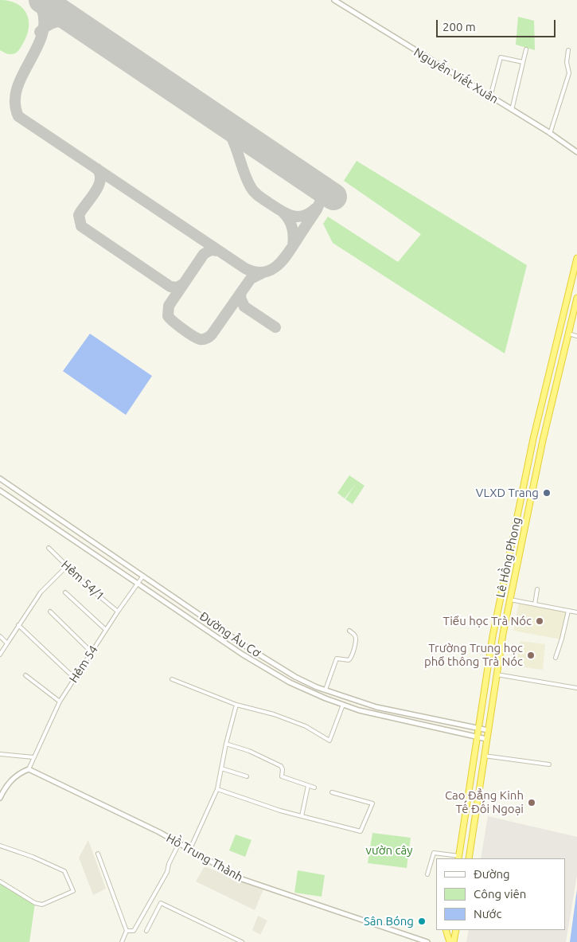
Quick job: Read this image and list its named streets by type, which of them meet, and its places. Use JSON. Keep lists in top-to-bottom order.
{
  "streets": {
    "highway": ["Lê Hồng Phong"],
    "street": [
      "Nguyễn Viết Xuân",
      "Hẻm 54/1",
      "Đường Âu Cơ",
      "Hẻm 54",
      "Hồ Trung Thành"
    ]
  },
  "crossings": [
    ["Lê Hồng Phong", "Đường Âu Cơ"],
    ["Hẻm 54/1", "Hẻm 54"],
    ["Đường Âu Cơ", "Hẻm 54"],
    ["Hẻm 54", "Hồ Trung Thành"]
  ],
  "parks": ["vườn cây"],
  "places": [
    "VLXD Trang",
    "Tiểu học Trà Nóc",
    "Trường Trung học phổ thông Trà Nóc",
    "Cao Đẳng Kinh Tế Đối Ngoại",
    "Sân Bóng"
  ],
  "legend": ["Đường", "Công viên", "Nước"],
  "scale_bar": "200 m"
}
